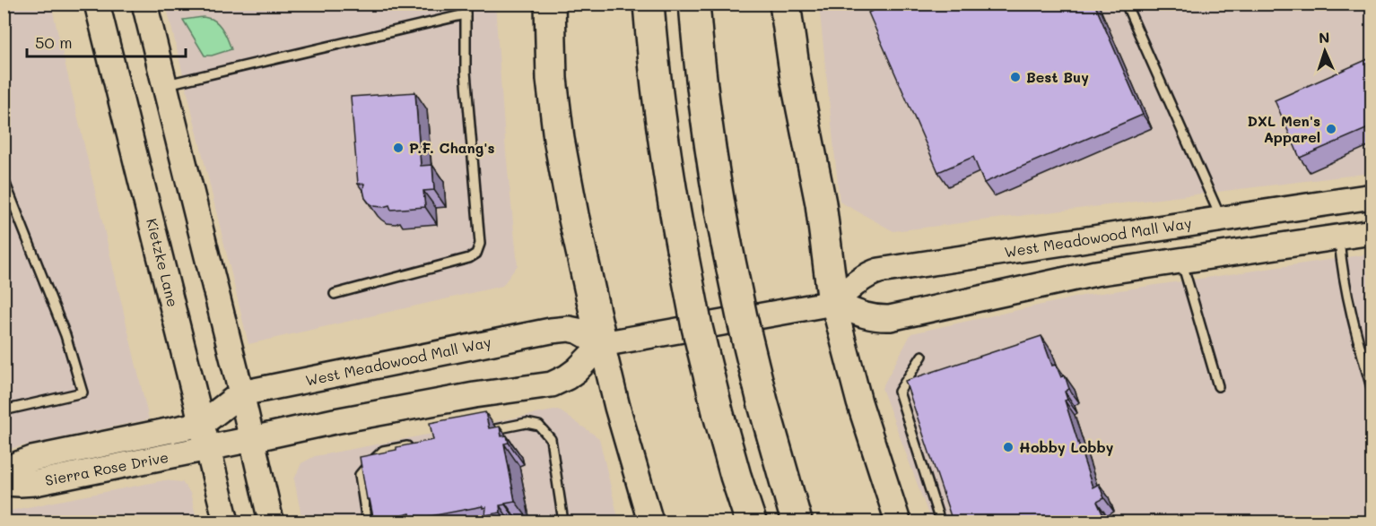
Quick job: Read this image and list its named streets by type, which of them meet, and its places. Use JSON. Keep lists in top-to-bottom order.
{
  "streets": {
    "main road": ["West Meadowood Mall Way", "Kietzke Lane", "Sierra Rose Drive"]
  },
  "crossings": [
    ["West Meadowood Mall Way", "Kietzke Lane"],
    ["West Meadowood Mall Way", "Sierra Rose Drive"],
    ["Kietzke Lane", "Sierra Rose Drive"]
  ],
  "places": [
    "Best Buy",
    "DXL Men's Apparel",
    "P.F. Chang's",
    "Hobby Lobby"
  ],
  "scale_bar": "50 m",
  "north": "top"
}
